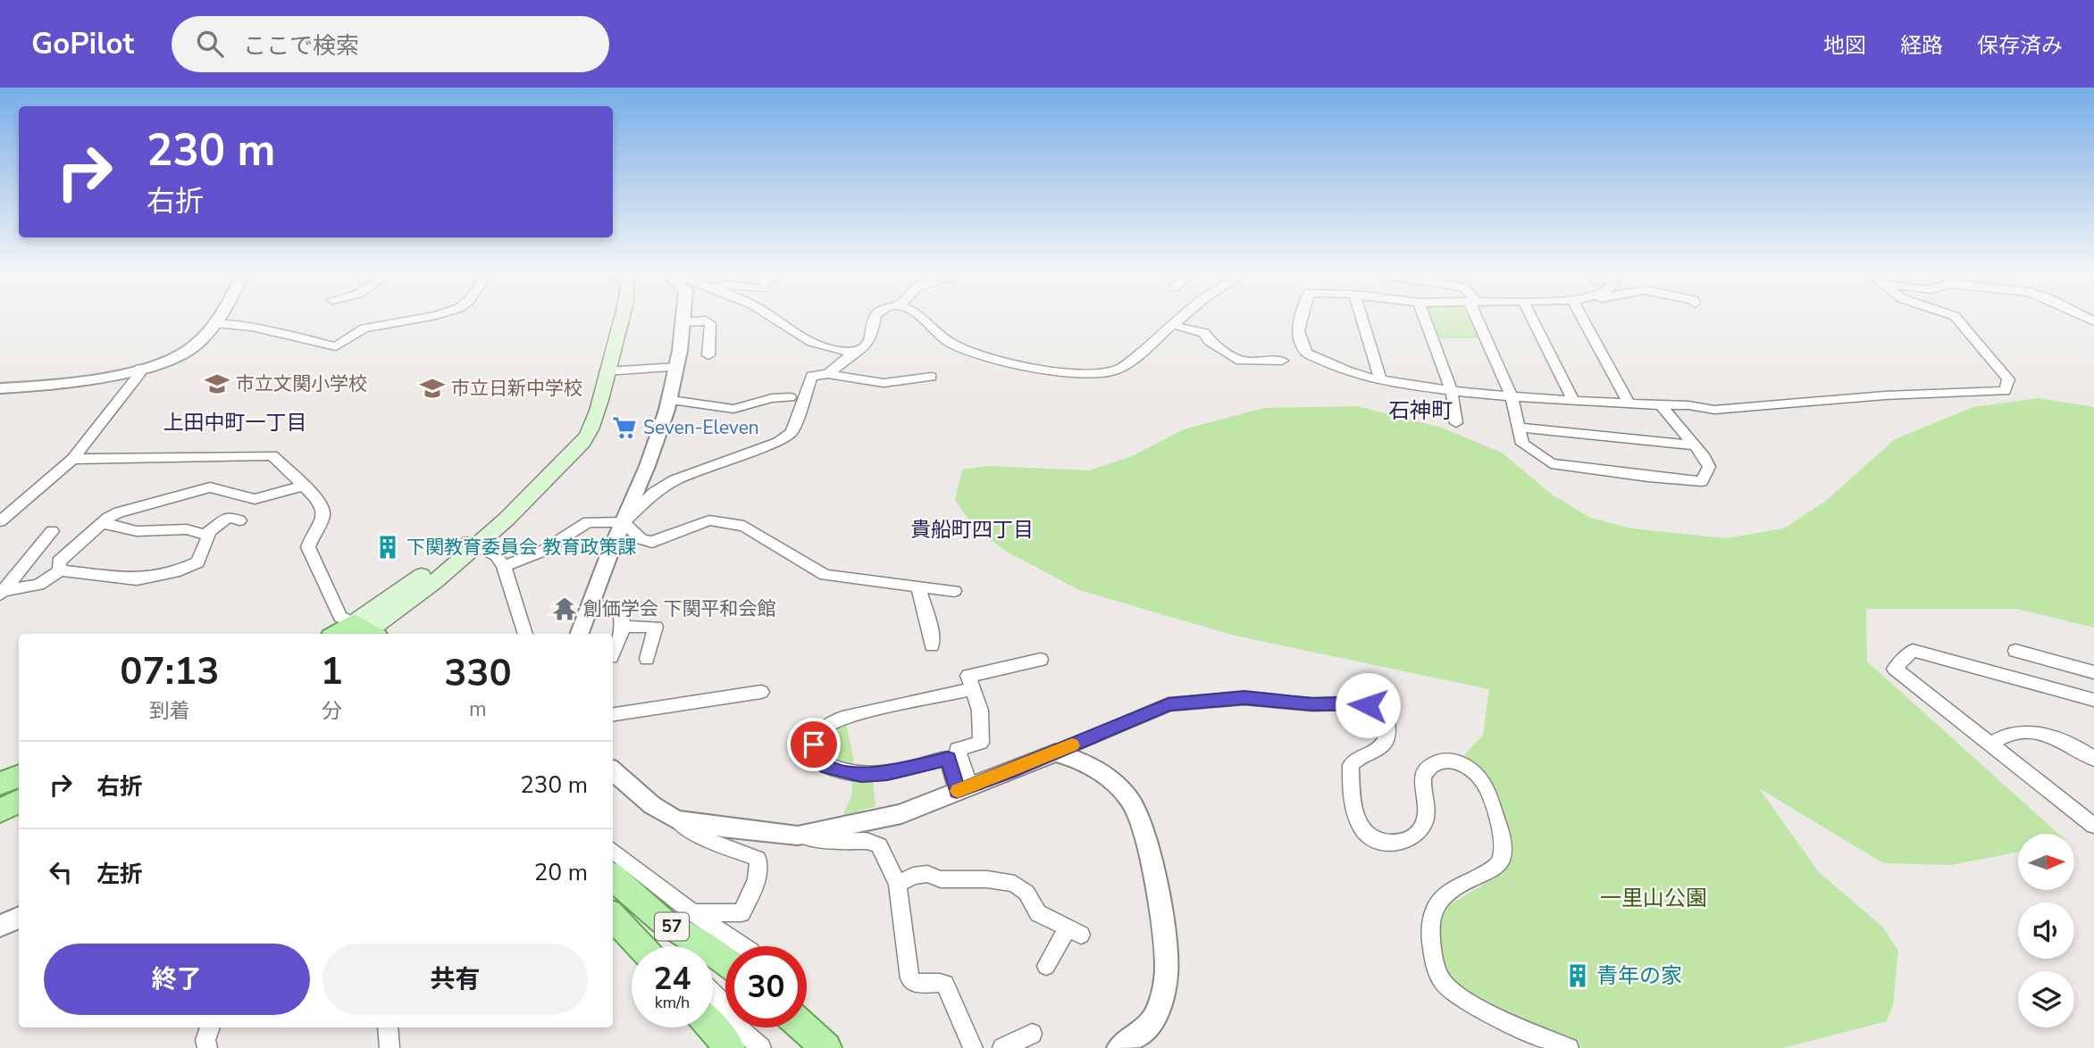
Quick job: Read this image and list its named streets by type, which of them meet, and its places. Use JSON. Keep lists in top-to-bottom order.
{
  "streets": {
    "main road": ["57"]
  },
  "districts": ["石神町", "上田中町一丁目", "貴船町四丁目"],
  "parks": ["一里山公園"],
  "places": {
    "school or university": ["市立文関小学校", "市立日新中学校"],
    "supermarket": ["Seven-Eleven"],
    "building": ["下関教育委員会 教育政策課", "青年の家"],
    "temple": ["創価学会 下関平和会館"]
  },
  "north": "right",
  "page": {
    "header": "GoPilot",
    "search": "ここで検索",
    "nav": ["地図", "経路", "保存済み"],
    "turn": ["230 m", "右折"],
    "eta": [
      "07:13",
      "到着",
      "1",
      "分",
      "330",
      "m"
    ],
    "list": [
      {
        "name": "右折",
        "value": "230 m"
      },
      {
        "name": "左折",
        "value": "20 m"
      }
    ],
    "buttons": ["終了", "共有"],
    "speed": "24 km/h",
    "limit": "30"
  }
}
